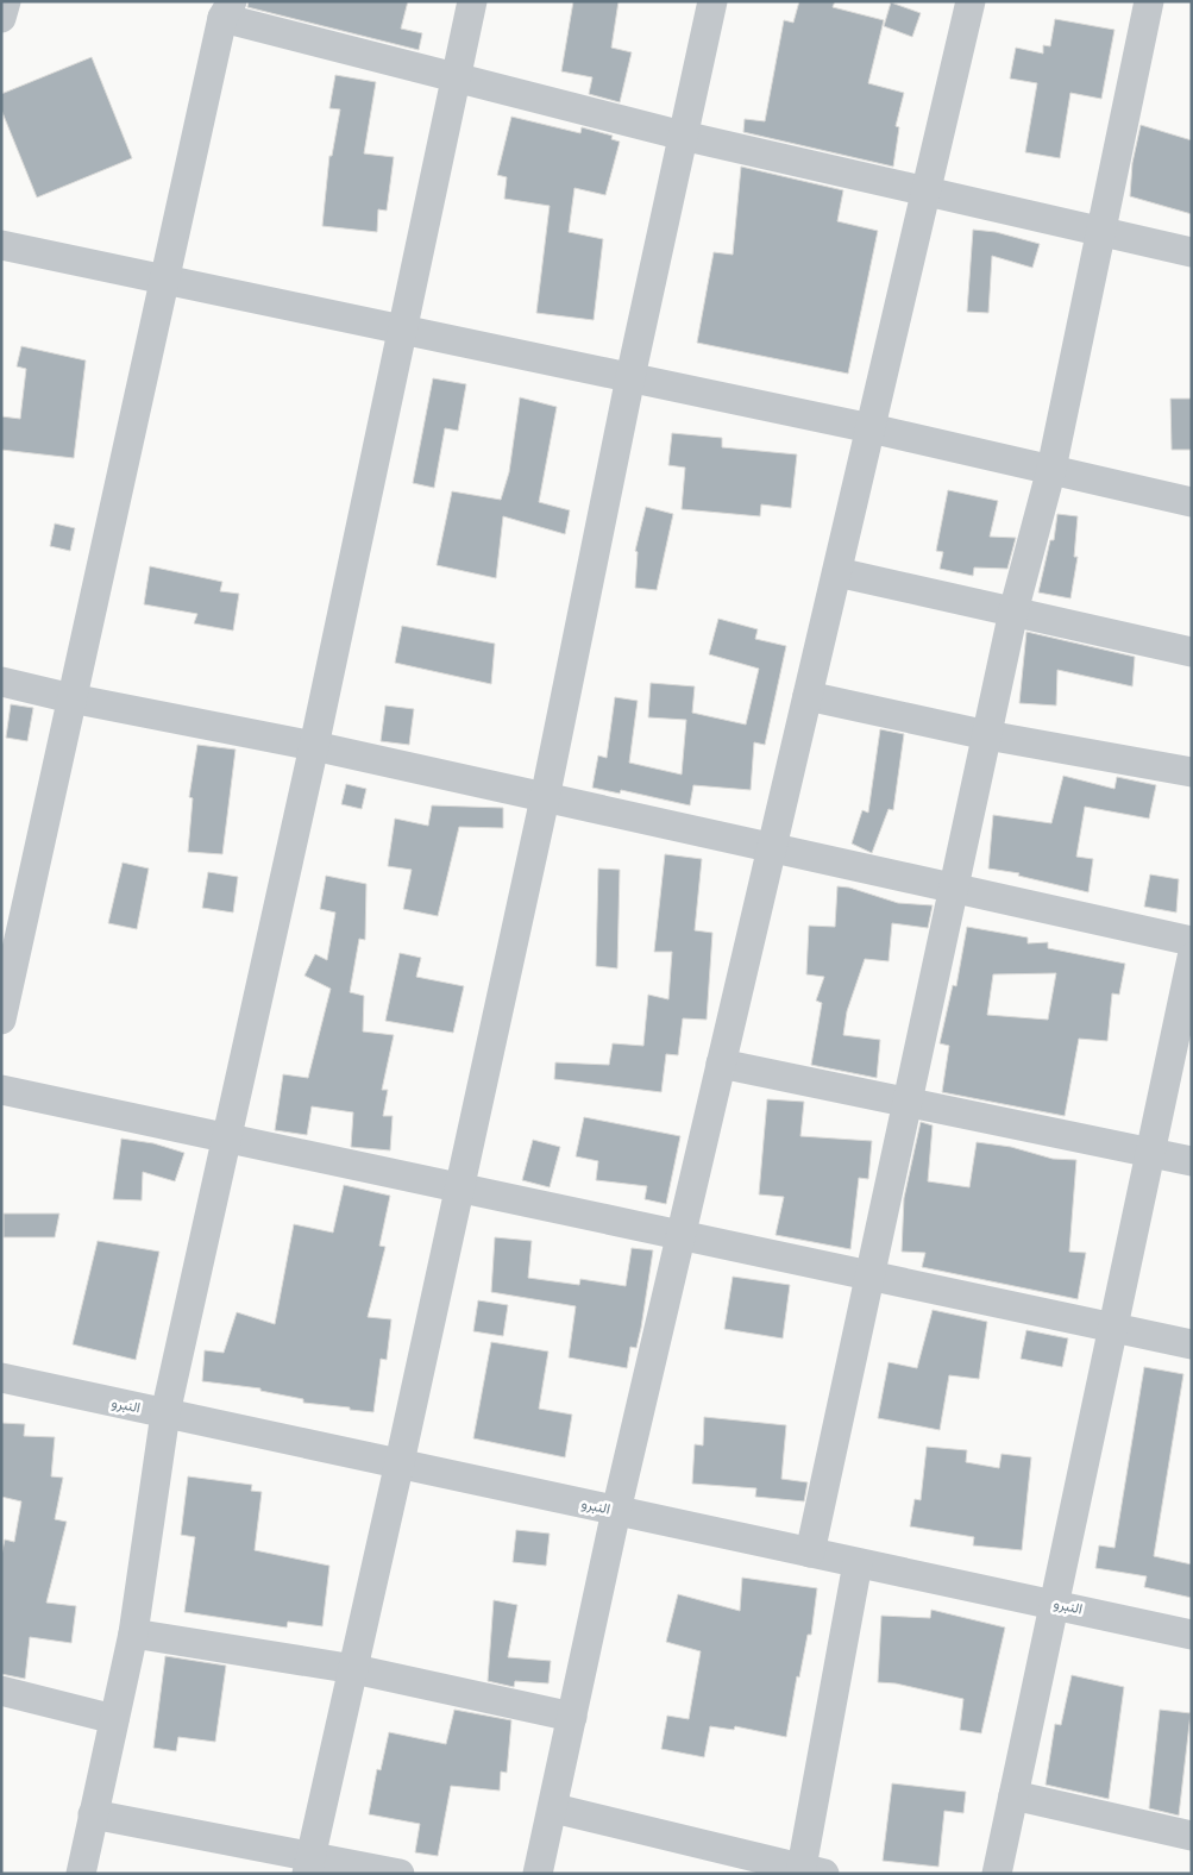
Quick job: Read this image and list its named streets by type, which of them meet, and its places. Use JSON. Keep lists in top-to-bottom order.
{
  "streets": {
    "street": ["النبرو"]
  }
}
